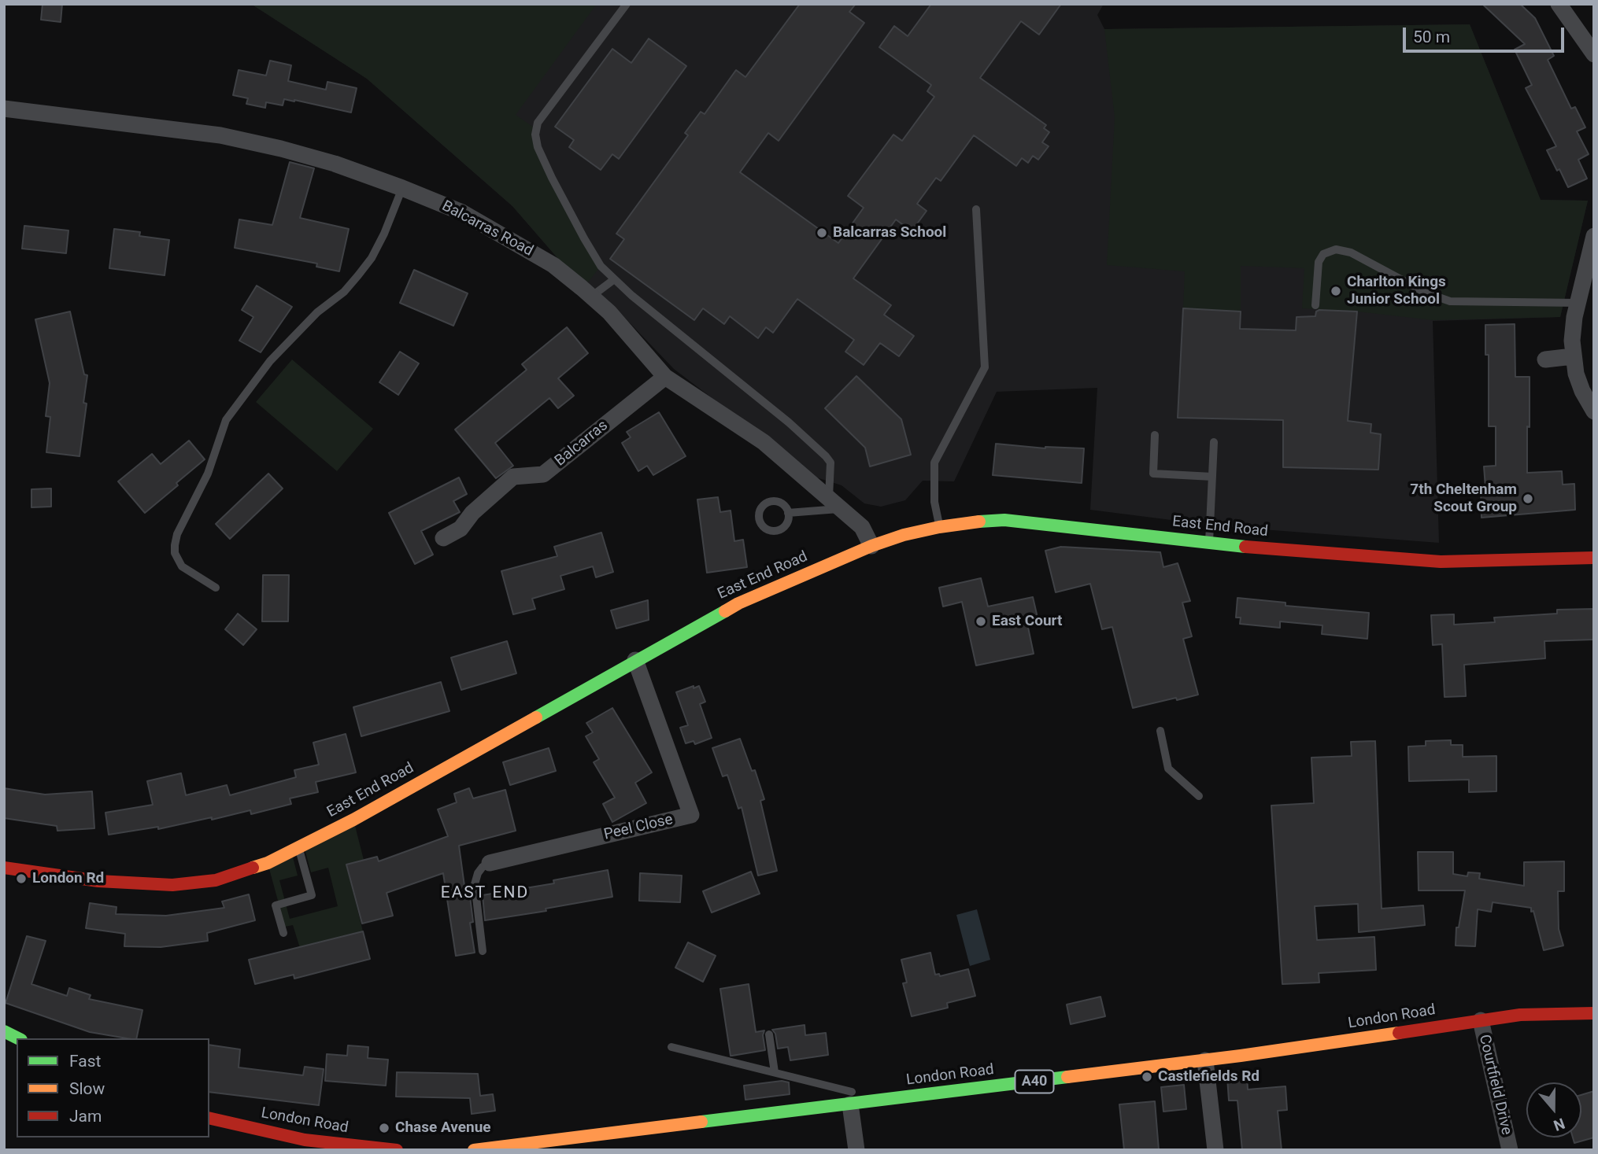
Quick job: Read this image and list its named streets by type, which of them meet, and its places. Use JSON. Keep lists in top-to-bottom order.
{
  "streets": {
    "main road": ["East End Road", "London Road", "A40"],
    "street": [
      "Balcarras Road",
      "Balcarras",
      "Peel Close",
      "Courtfield Drive"
    ]
  },
  "crossings": [
    ["Balcarras Road", "Balcarras"],
    ["Balcarras Road", "East End Road"],
    ["East End Road", "Peel Close"],
    ["London Road", "Courtfield Drive"]
  ],
  "districts": ["EAST END"],
  "places": [
    "Balcarras School",
    "Charlton Kings Junior School",
    "7th Cheltenham Scout Group",
    "East Court",
    "London Rd",
    "Castlefields Rd",
    "Chase Avenue"
  ],
  "legend": ["Fast", "Slow", "Jam"],
  "scale_bar": "50 m",
  "north": "bottom"
}
